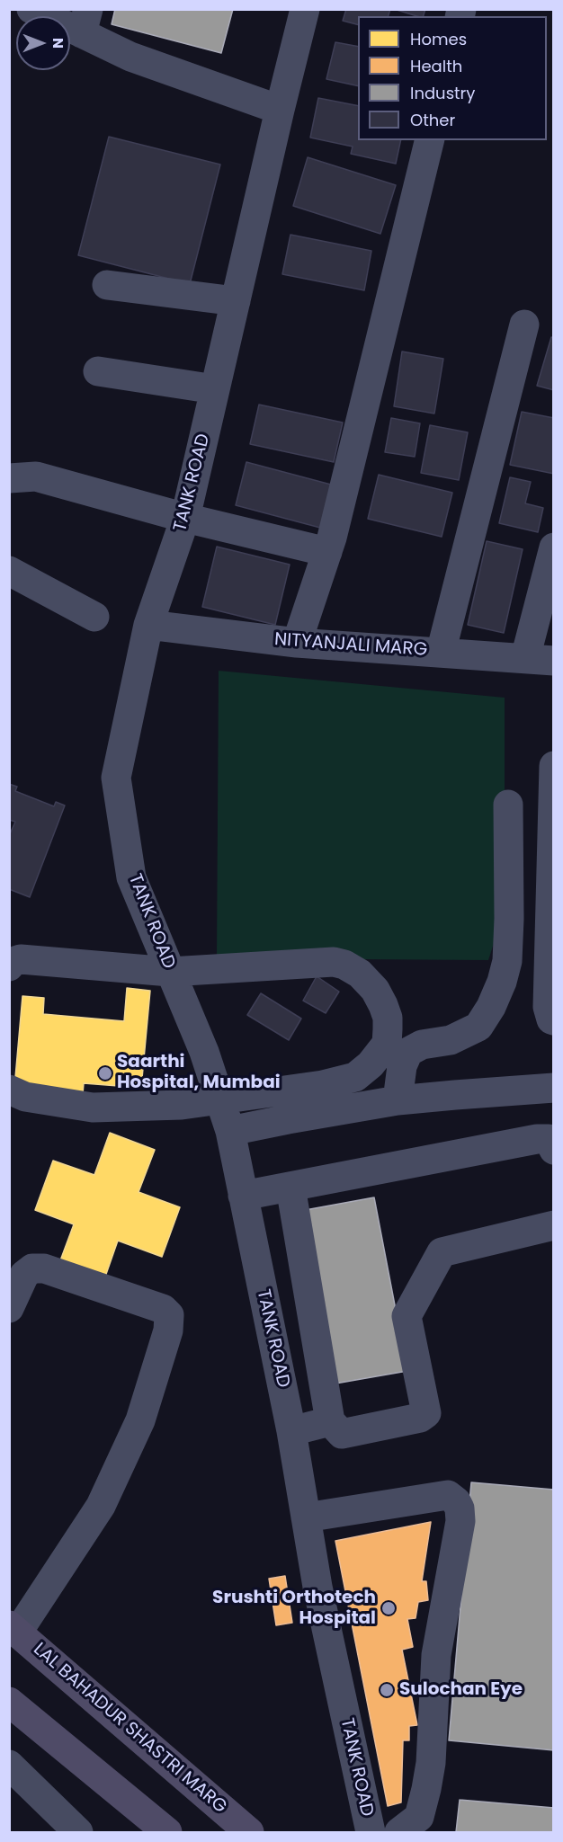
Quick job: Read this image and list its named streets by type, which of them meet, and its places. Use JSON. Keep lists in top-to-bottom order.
{
  "streets": {
    "main road": ["LAL BAHADUR SHASTRI MARG"],
    "street": ["TANK ROAD", "NITYANJALI MARG"]
  },
  "crossings": [
    ["TANK ROAD", "NITYANJALI MARG"]
  ],
  "places": ["Saarthi Hospital, Mumbai", "Srushti Orthotech Hospital", "Sulochan Eye"],
  "legend": [
    "Homes",
    "Health",
    "Industry",
    "Other"
  ],
  "north": "right"
}
